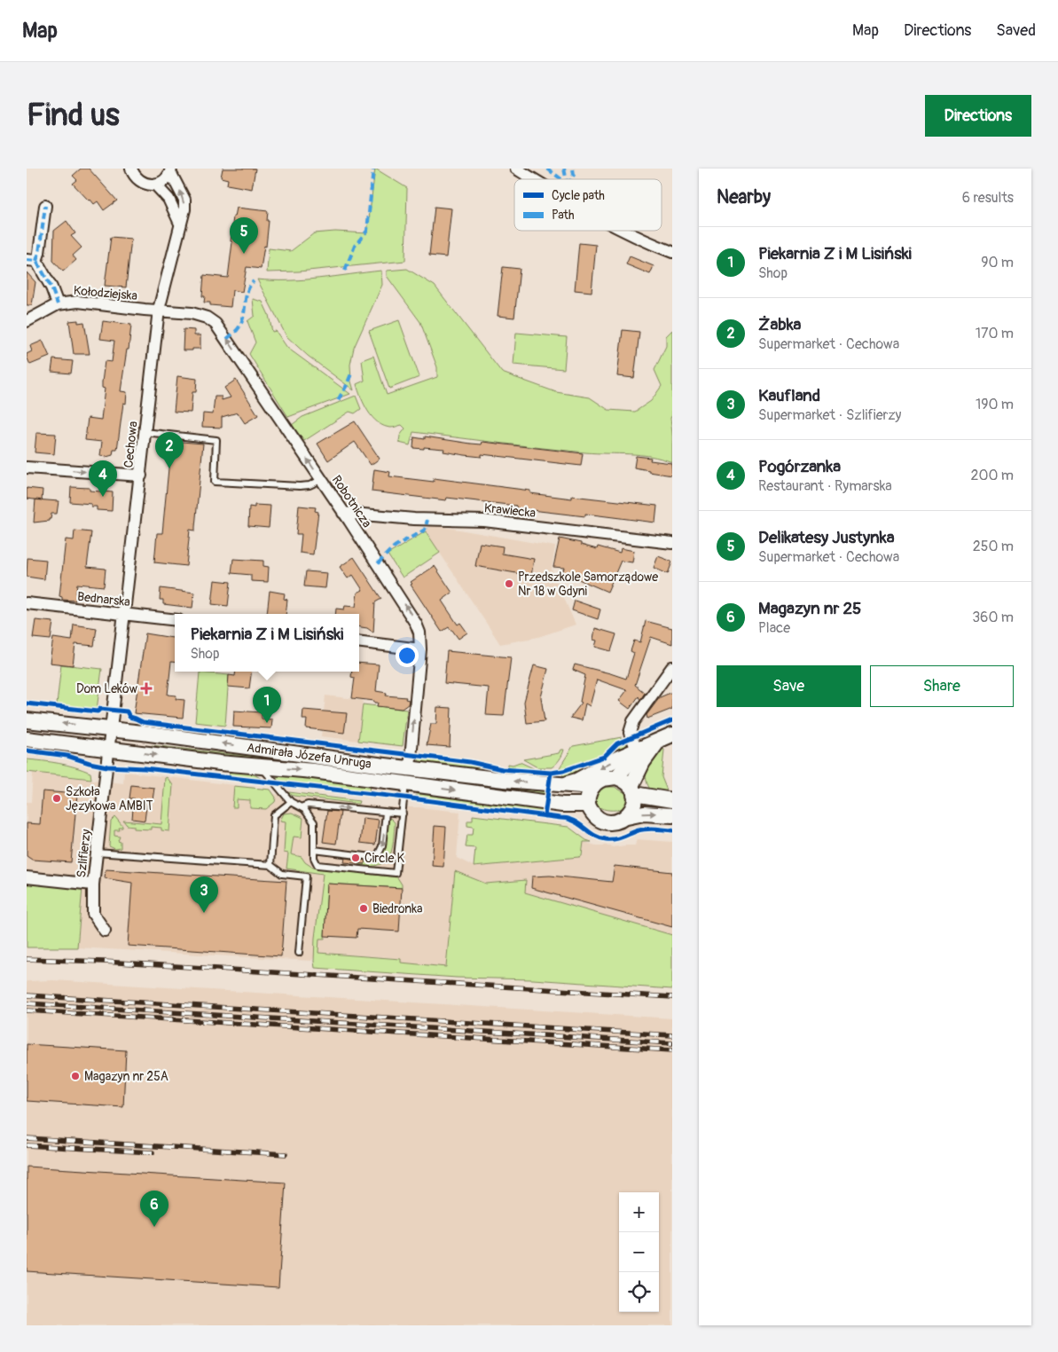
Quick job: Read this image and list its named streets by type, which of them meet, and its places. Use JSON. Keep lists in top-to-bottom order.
{
  "streets": {
    "street": [
      "Kołodziejska",
      "Cechowa",
      "Robotnicza",
      "Krawiecka",
      "Bednarska",
      "Admirała Józefa Unruga",
      "Szlifierzy"
    ]
  },
  "crossings": [
    ["Kołodziejska", "Cechowa"],
    ["Kołodziejska", "Robotnicza"],
    ["Cechowa", "Robotnicza"],
    ["Cechowa", "Bednarska"],
    ["Cechowa", "Admirała Józefa Unruga"],
    ["Cechowa", "Szlifierzy"],
    ["Robotnicza", "Krawiecka"],
    ["Robotnicza", "Admirała Józefa Unruga"],
    ["Admirała Józefa Unruga", "Szlifierzy"]
  ],
  "one_way": ["Robotnicza"],
  "places": {
    "other": [
      "Przedszkole Samorządowe Nr 18 w Gdyni",
      "Szkoła Językowa AMBIT",
      "Circle K",
      "Biedronka",
      "Magazyn nr 25A"
    ],
    "health": ["Dom Leków"]
  },
  "legend": ["Cycle path", "Path"],
  "page": {
    "header": "Map",
    "nav": ["Map", "Directions", "Saved"],
    "buttons": [
      "Directions",
      ["Save", "Share"]
    ],
    "title": "Find us",
    "heading": ["Nearby", "6 results"],
    "pins": [
      "5",
      "2",
      "4",
      "1",
      "3",
      "6"
    ],
    "list": [
      {
        "mark": "1",
        "name": "Piekarnia Z i M Lisiński",
        "note": "Shop",
        "value": "90 m"
      },
      {
        "mark": "2",
        "name": "Żabka",
        "note": "Supermarket · Cechowa",
        "value": "170 m"
      },
      {
        "mark": "3",
        "name": "Kaufland",
        "note": "Supermarket · Szlifierzy",
        "value": "190 m"
      },
      {
        "mark": "4",
        "name": "Pogórzanka",
        "note": "Restaurant · Rymarska",
        "value": "200 m"
      },
      {
        "mark": "5",
        "name": "Delikatesy Justynka",
        "note": "Supermarket · Cechowa",
        "value": "250 m"
      },
      {
        "mark": "6",
        "name": "Magazyn nr 25",
        "note": "Place",
        "value": "360 m"
      }
    ],
    "popup": ["Piekarnia Z i M Lisiński", "Shop"],
    "map_buttons": ["+", "−"]
  }
}
